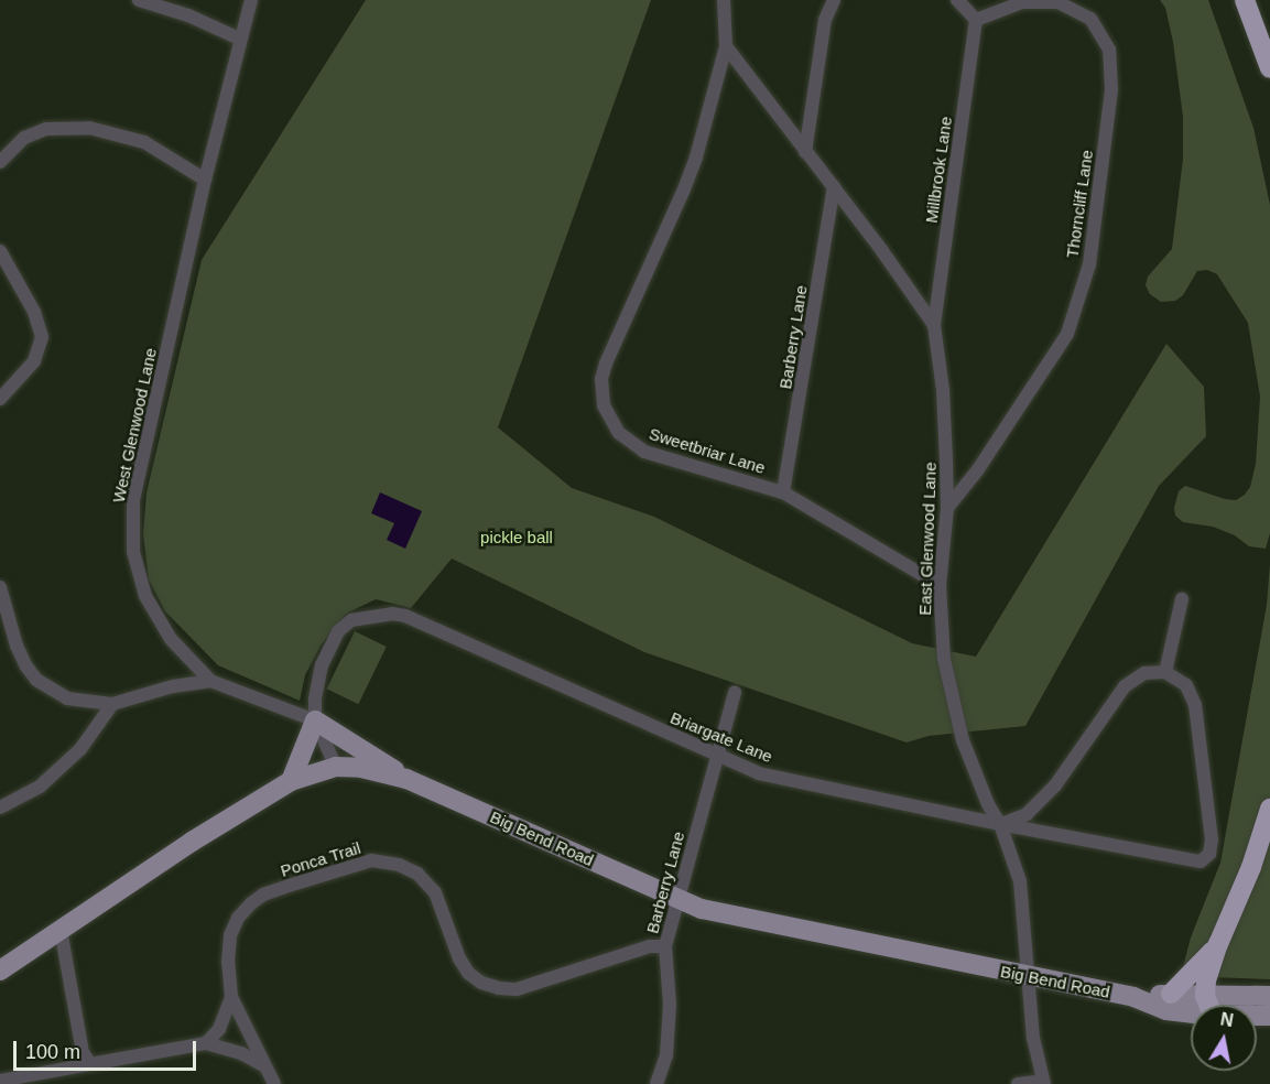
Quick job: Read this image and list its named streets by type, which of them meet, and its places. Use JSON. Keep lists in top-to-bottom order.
{
  "streets": {
    "main road": ["Big Bend Road"],
    "street": [
      "Millbrook Lane",
      "Thorncliff Lane",
      "Barberry Lane",
      "West Glenwood Lane",
      "Sweetbriar Lane",
      "East Glenwood Lane",
      "Briargate Lane",
      "Ponca Trail"
    ]
  },
  "crossings": [
    ["Millbrook Lane", "Thorncliff Lane"],
    ["Millbrook Lane", "East Glenwood Lane"],
    ["Thorncliff Lane", "East Glenwood Lane"],
    ["Barberry Lane", "Sweetbriar Lane"],
    ["Barberry Lane", "East Glenwood Lane"],
    ["Barberry Lane", "Briargate Lane"],
    ["Barberry Lane", "Big Bend Road"],
    ["Barberry Lane", "Ponca Trail"],
    ["West Glenwood Lane", "Briargate Lane"],
    ["Sweetbriar Lane", "East Glenwood Lane"],
    ["East Glenwood Lane", "Briargate Lane"],
    ["East Glenwood Lane", "Big Bend Road"]
  ],
  "parks": ["pickle ball"],
  "scale_bar": "100 m",
  "north": "top"
}
